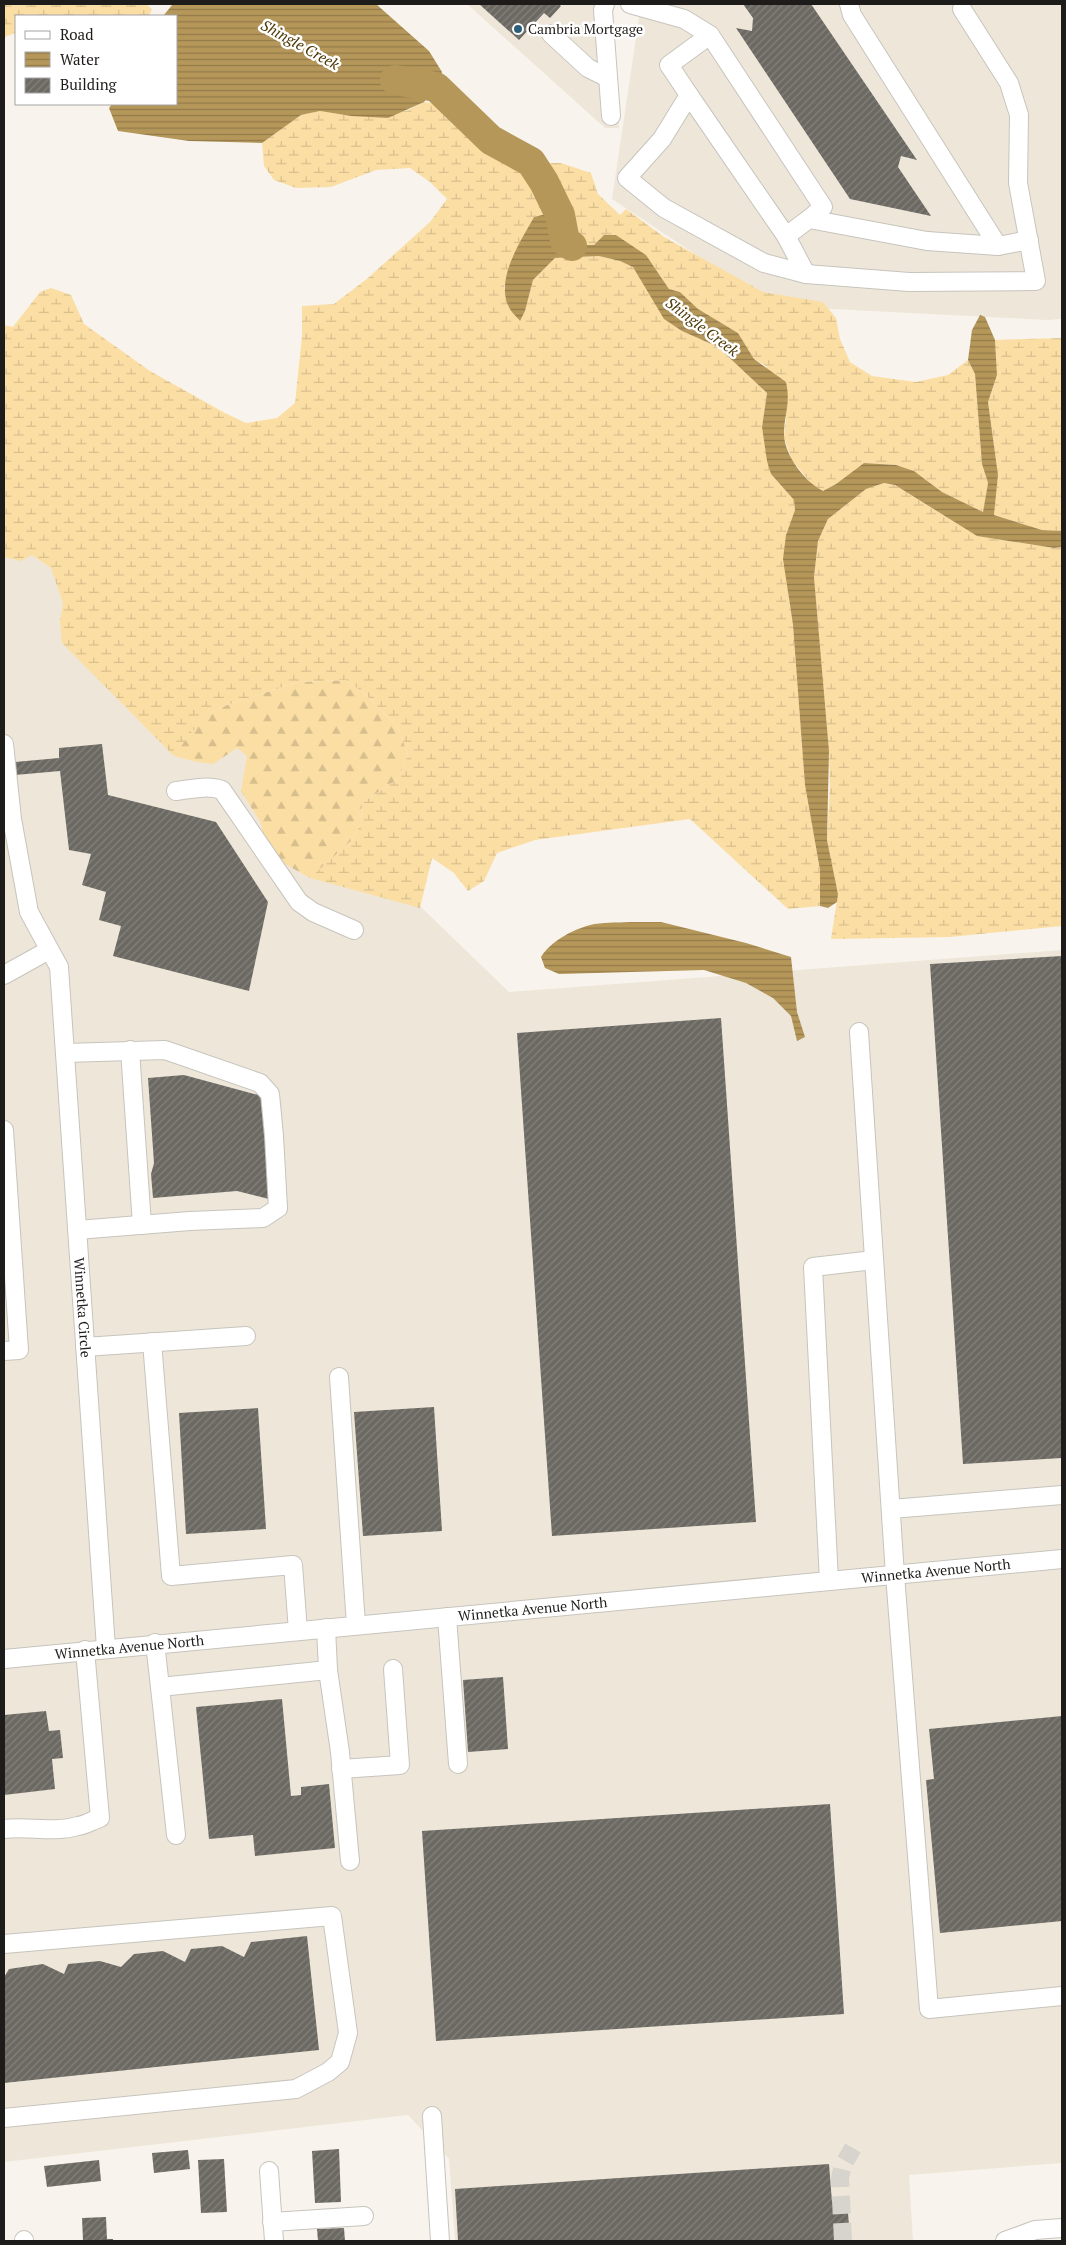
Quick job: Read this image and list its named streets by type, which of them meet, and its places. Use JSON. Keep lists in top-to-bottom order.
{
  "streets": {
    "street": ["Winnetka Circle", "Winnetka Avenue North"]
  },
  "crossings": [
    ["Winnetka Circle", "Winnetka Avenue North"]
  ],
  "water": ["Shingle Creek"],
  "places": ["Cambria Mortgage"],
  "legend": ["Road", "Water", "Building"]
}
